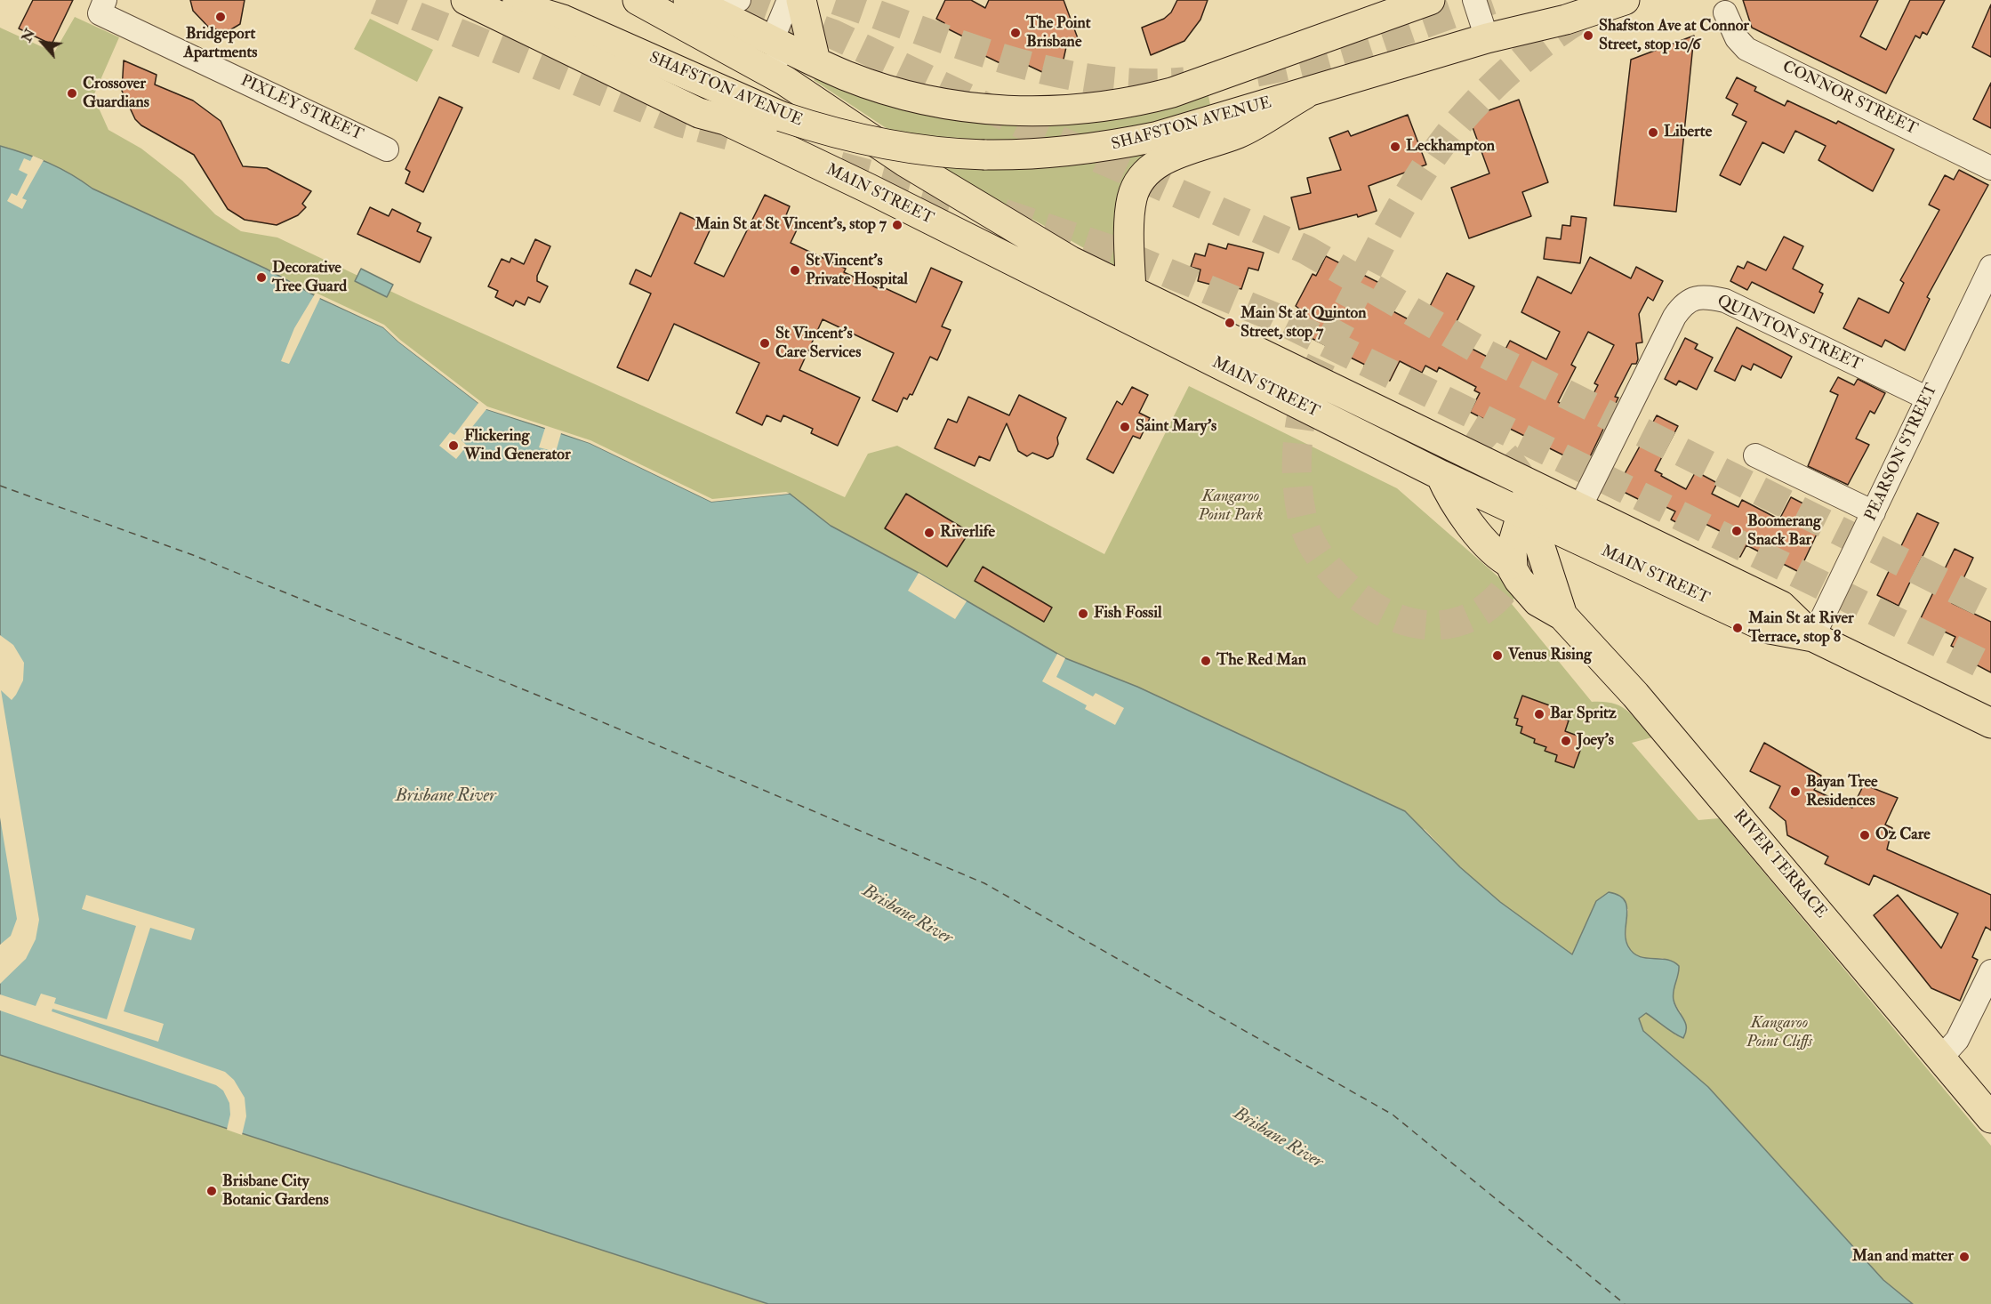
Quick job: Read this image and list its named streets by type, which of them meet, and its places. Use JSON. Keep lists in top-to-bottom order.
{
  "streets": {
    "main road": ["SHAFSTON AVENUE", "MAIN STREET", "RIVER TERRACE"],
    "street": [
      "CONNOR STREET",
      "PIXLEY STREET",
      "QUINTON STREET",
      "PEARSON STREET"
    ]
  },
  "crossings": [
    ["SHAFSTON AVENUE", "MAIN STREET"],
    ["MAIN STREET", "QUINTON STREET"],
    ["MAIN STREET", "PEARSON STREET"],
    ["MAIN STREET", "RIVER TERRACE"],
    ["QUINTON STREET", "PEARSON STREET"]
  ],
  "water": ["Brisbane River"],
  "parks": ["Kangaroo Point Park", "Kangaroo Point Cliffs"],
  "places": [
    "Bridgeport Apartments",
    "The Point Brisbane",
    "Shafston Ave at Connor Street, stop 10/6",
    "Crossover Guardians",
    "Liberte",
    "Leckhampton",
    "Main St at St Vincent's, stop 7",
    "St Vincent's Private Hospital",
    "Decorative Tree Guard",
    "Main St at Quinton Street, stop 7",
    "St Vincent's Care Services",
    "Saint Mary's",
    "Flickering Wind Generator",
    "Boomerang Snack Bar",
    "Riverlife",
    "Fish Fossil",
    "Main St at River Terrace, stop 8",
    "Venus Rising",
    "The Red Man",
    "Bar Spritz",
    "Joey’s",
    "Bayan Tree Residences",
    "Oz Care",
    "Brisbane City Botanic Gardens",
    "Man and matter"
  ],
  "north": "top left"
}
